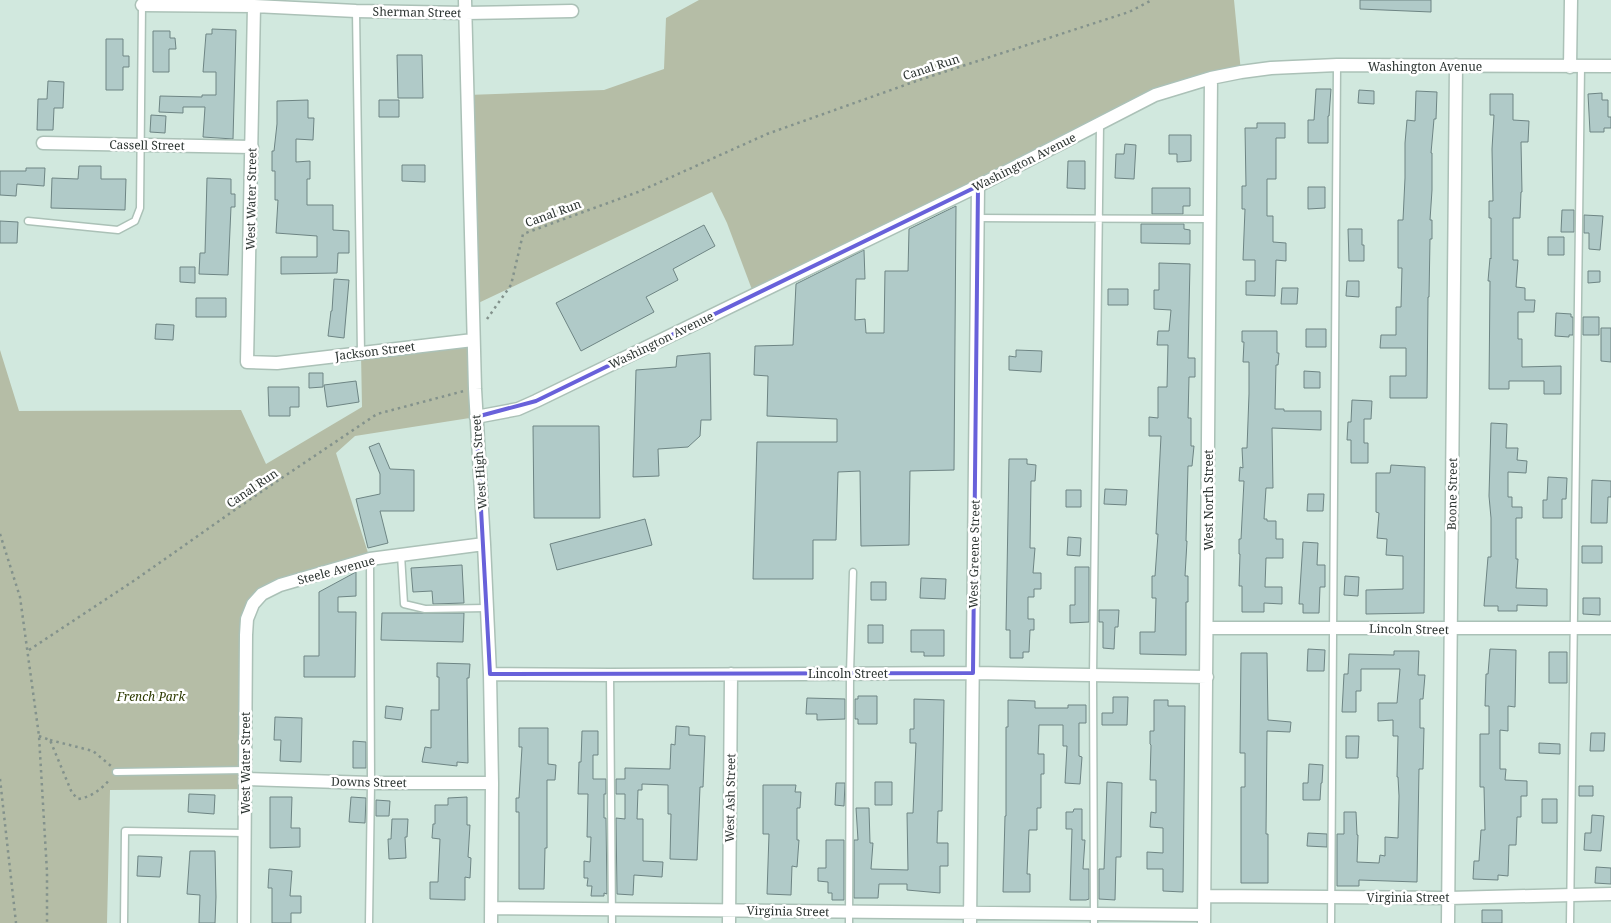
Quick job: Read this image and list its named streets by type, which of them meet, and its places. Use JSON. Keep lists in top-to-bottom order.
{
  "streets": {
    "street": [
      "Sherman Street",
      "Washington Avenue",
      "Cassell Street",
      "West Water Street",
      "Jackson Street",
      "West High Street",
      "Boone Street",
      "West North Street",
      "West Greene Street",
      "Steele Avenue",
      "Lincoln Street",
      "Downs Street",
      "West Ash Street",
      "Virginia Street"
    ],
    "path": ["Canal Run"]
  },
  "crossings": [
    ["Sherman Street", "West Water Street"],
    ["Sherman Street", "West High Street"],
    ["Washington Avenue", "West High Street"],
    ["Washington Avenue", "Boone Street"],
    ["Washington Avenue", "West North Street"],
    ["Washington Avenue", "West Greene Street"],
    ["Canal Run", "West High Street"],
    ["Cassell Street", "West Water Street"],
    ["West Water Street", "Jackson Street"],
    ["West Water Street", "Steele Avenue"],
    ["West Water Street", "Downs Street"],
    ["Jackson Street", "West High Street"],
    ["West High Street", "Steele Avenue"],
    ["West High Street", "Lincoln Street"],
    ["West High Street", "Downs Street"],
    ["West High Street", "Virginia Street"],
    ["Boone Street", "Lincoln Street"],
    ["Boone Street", "Virginia Street"],
    ["West North Street", "Lincoln Street"],
    ["West North Street", "Virginia Street"],
    ["West Greene Street", "Lincoln Street"],
    ["West Greene Street", "Virginia Street"],
    ["Lincoln Street", "West Ash Street"],
    ["West Ash Street", "Virginia Street"]
  ],
  "parks": ["French Park"]
}
